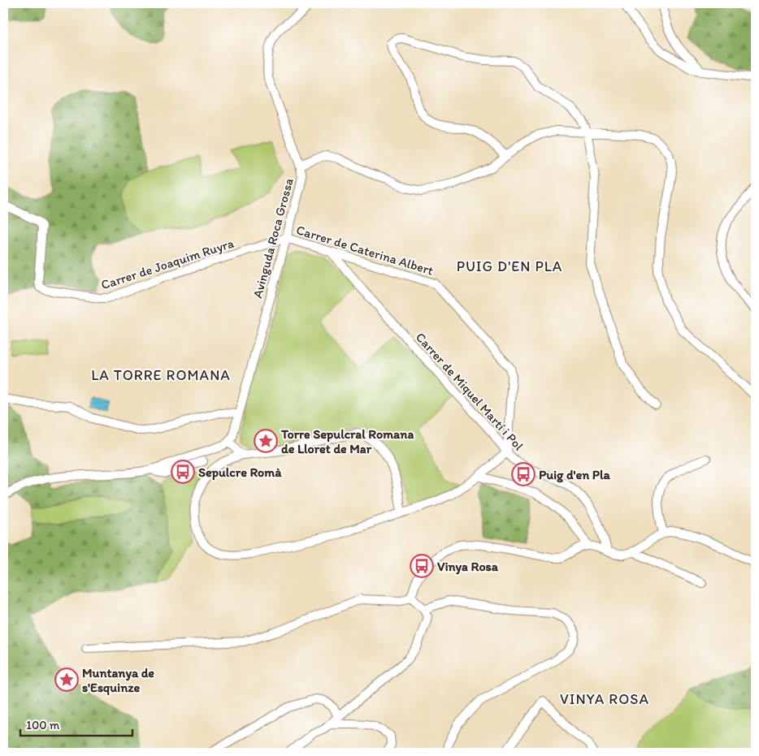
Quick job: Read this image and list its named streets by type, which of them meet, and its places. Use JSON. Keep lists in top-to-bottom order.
{
  "streets": {
    "street": [
      "Avinguda Roca Grossa",
      "Carrer de Caterina Albert",
      "Carrer de Joaquim Ruyra",
      "Carrer de Miquel Martí i Pol"
    ]
  },
  "crossings": [
    ["Avinguda Roca Grossa", "Carrer de Caterina Albert"],
    ["Avinguda Roca Grossa", "Carrer de Joaquim Ruyra"],
    ["Carrer de Caterina Albert", "Carrer de Joaquim Ruyra"],
    ["Carrer de Caterina Albert", "Carrer de Miquel Martí i Pol"]
  ],
  "districts": ["PUIG D'EN PLA", "LA TORRE ROMANA", "VINYA ROSA"],
  "places": {
    "place": ["Torre Sepulcral Romana de Lloret de Mar", "Muntanya de s'Esquinze"],
    "bus stop": ["Sepulcre Romà", "Puig d'en Pla", "Vinya Rosa"]
  },
  "scale_bar": "100 m"
}
